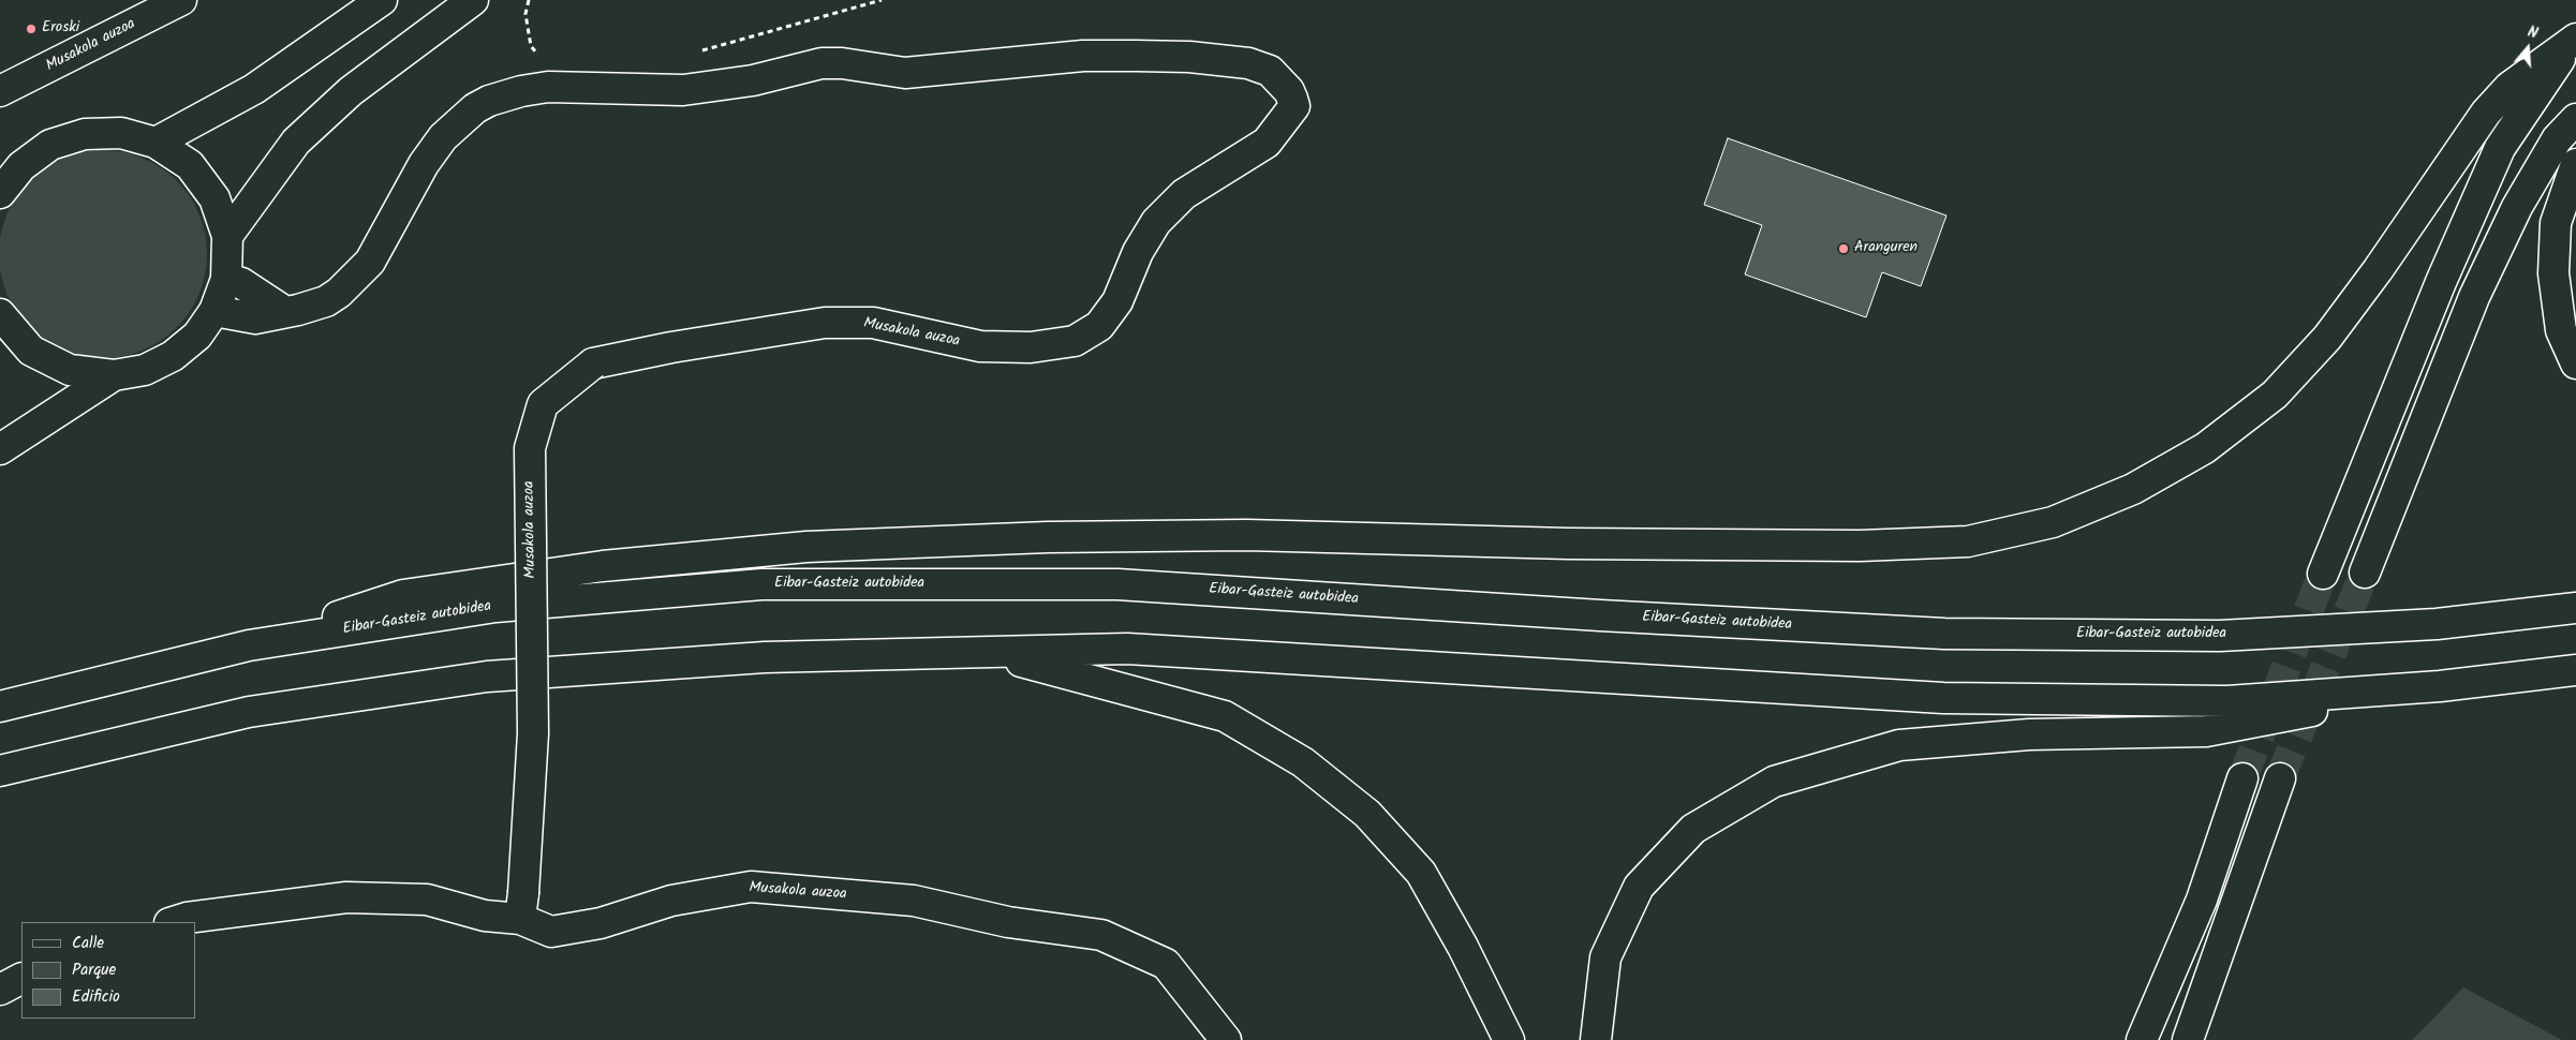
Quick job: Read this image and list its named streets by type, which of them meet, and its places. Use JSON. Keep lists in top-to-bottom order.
{
  "streets": {
    "main road": ["Musakola auzoa", "Eibar-Gasteiz autobidea"]
  },
  "places": ["Eroski", "Aranguren"],
  "legend": ["Calle", "Parque", "Edificio"],
  "north": "top"
}
